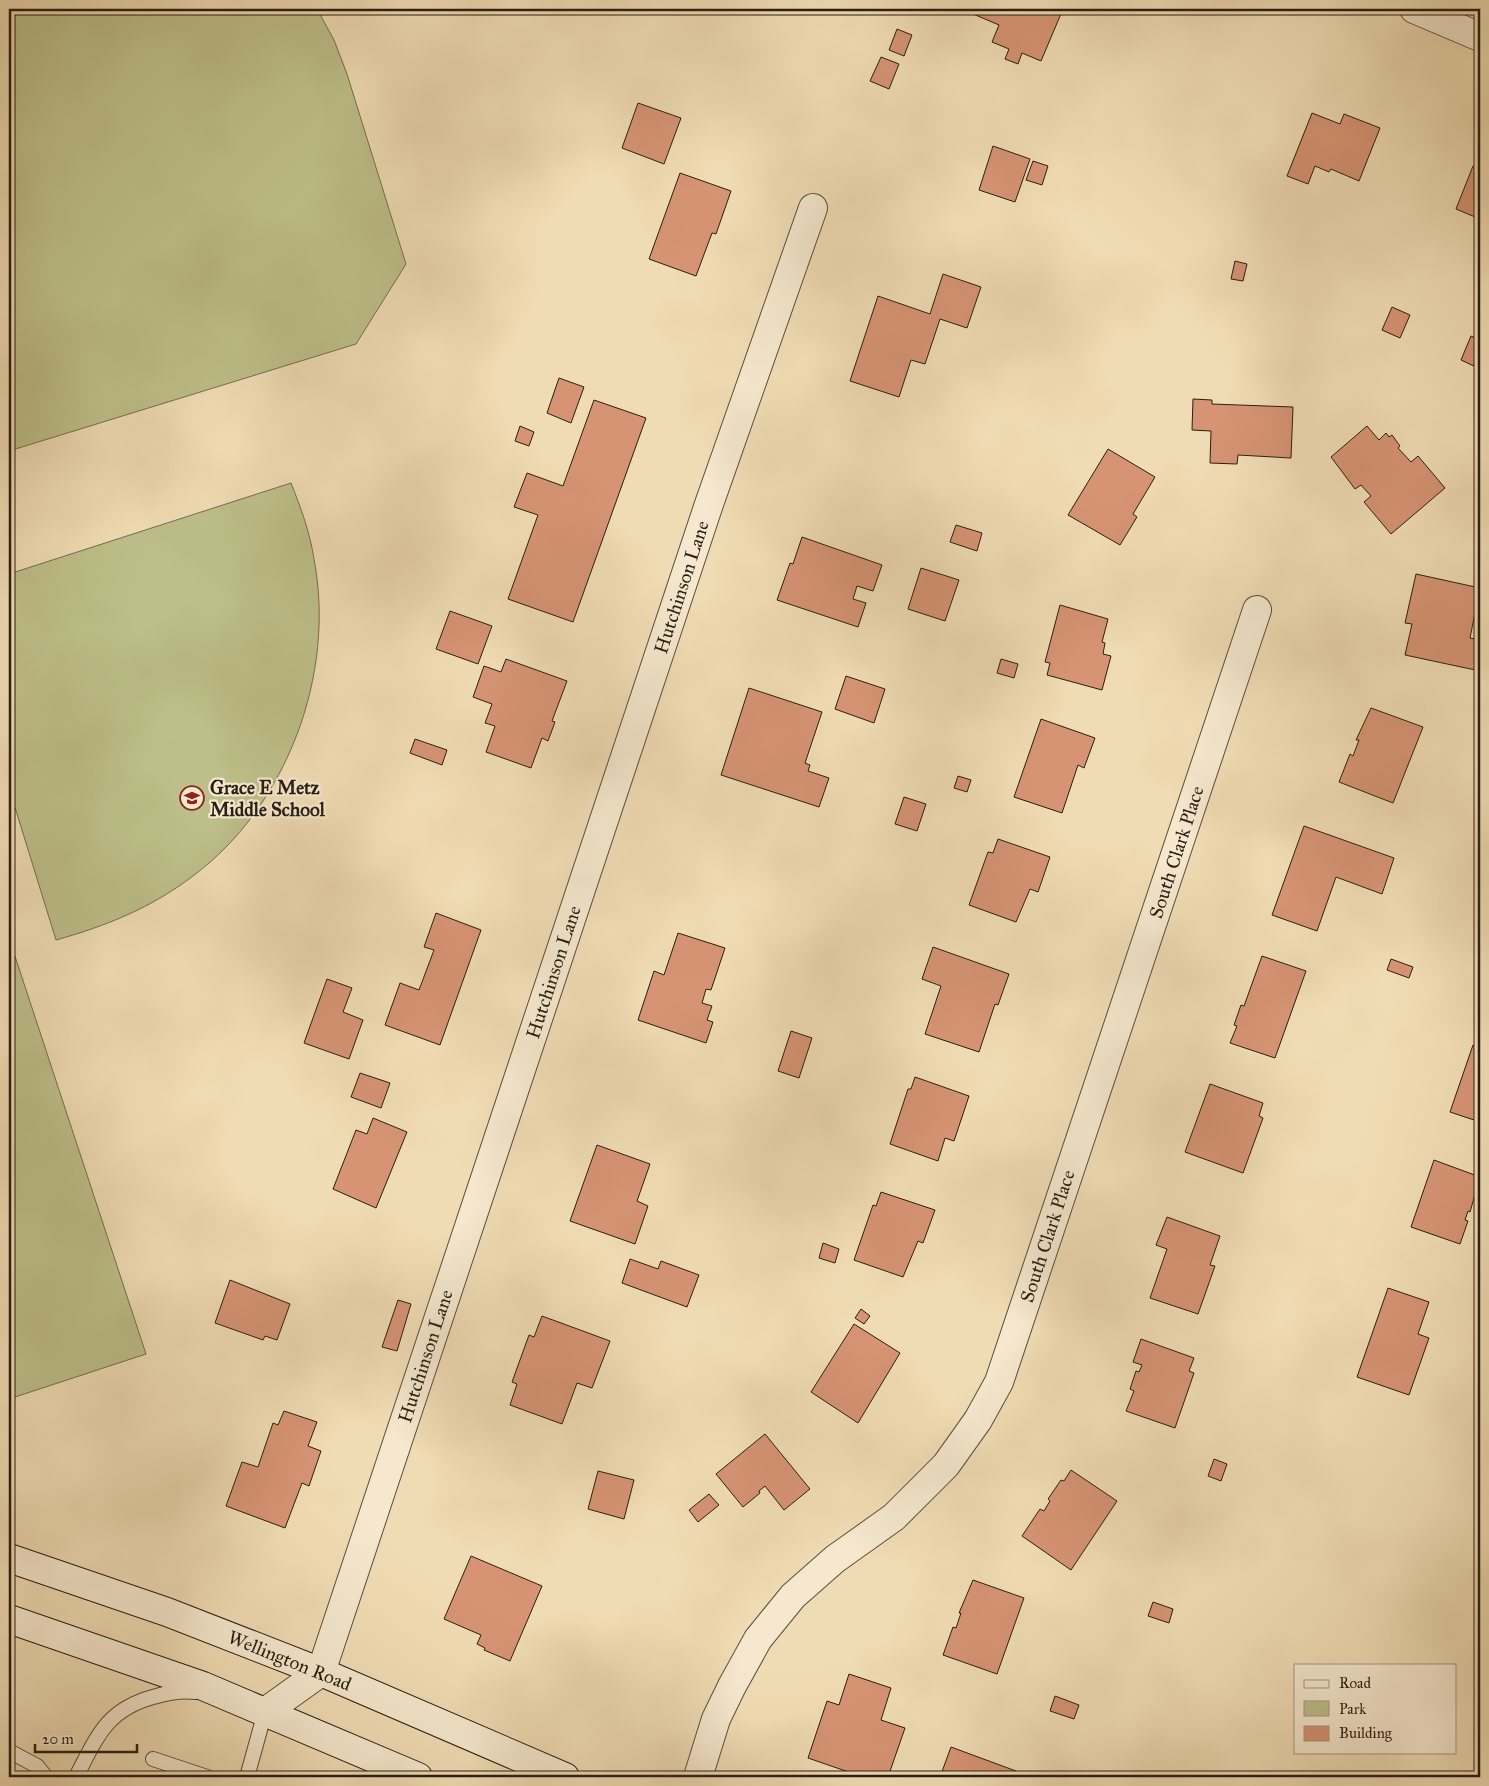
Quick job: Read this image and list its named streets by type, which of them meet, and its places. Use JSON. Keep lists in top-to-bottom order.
{
  "streets": {
    "street": ["Hutchinson Lane", "South Clark Place", "Wellington Road"]
  },
  "crossings": [
    ["Hutchinson Lane", "Wellington Road"]
  ],
  "places": {
    "school or university": ["Grace E Metz Middle School"]
  },
  "legend": ["Road", "Park", "Building"],
  "scale_bar": "20 m"
}
